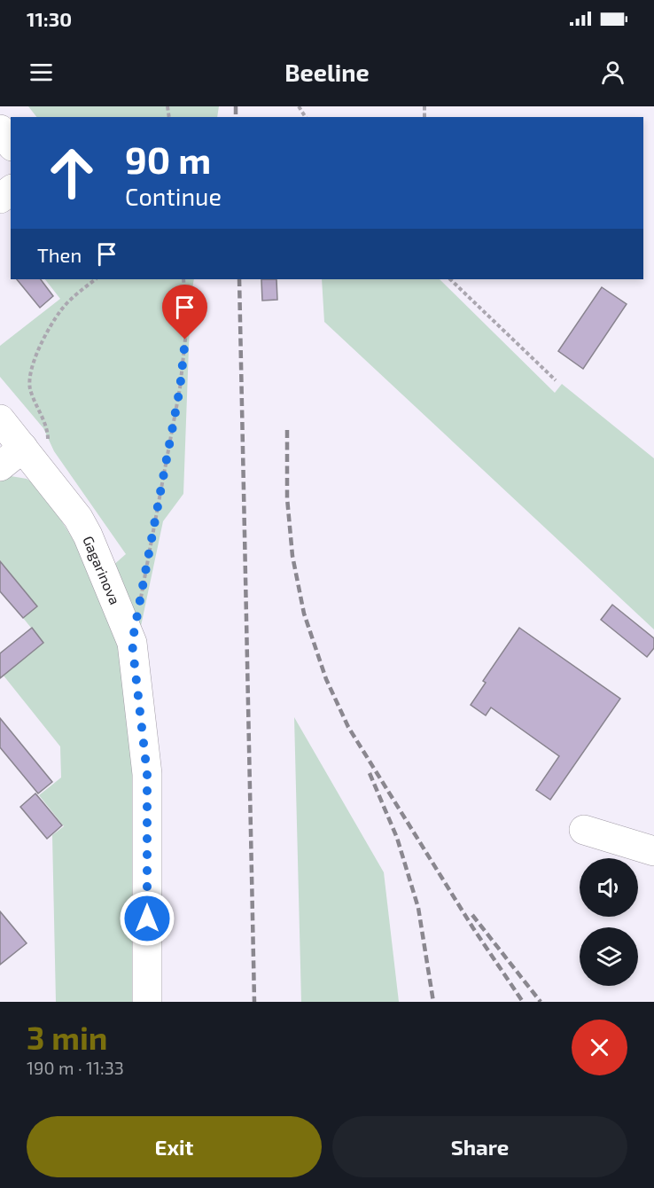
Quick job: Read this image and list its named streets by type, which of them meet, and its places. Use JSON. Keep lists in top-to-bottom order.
{
  "streets": {
    "street": ["Gagarinova"]
  },
  "page": {
    "status": "11:30",
    "header": "Beeline",
    "turn": ["90 m", "Continue"],
    "then": "Then",
    "heading": ["3 min", "190 m · 11:33"],
    "buttons": ["Exit", "Share"]
  }
}
